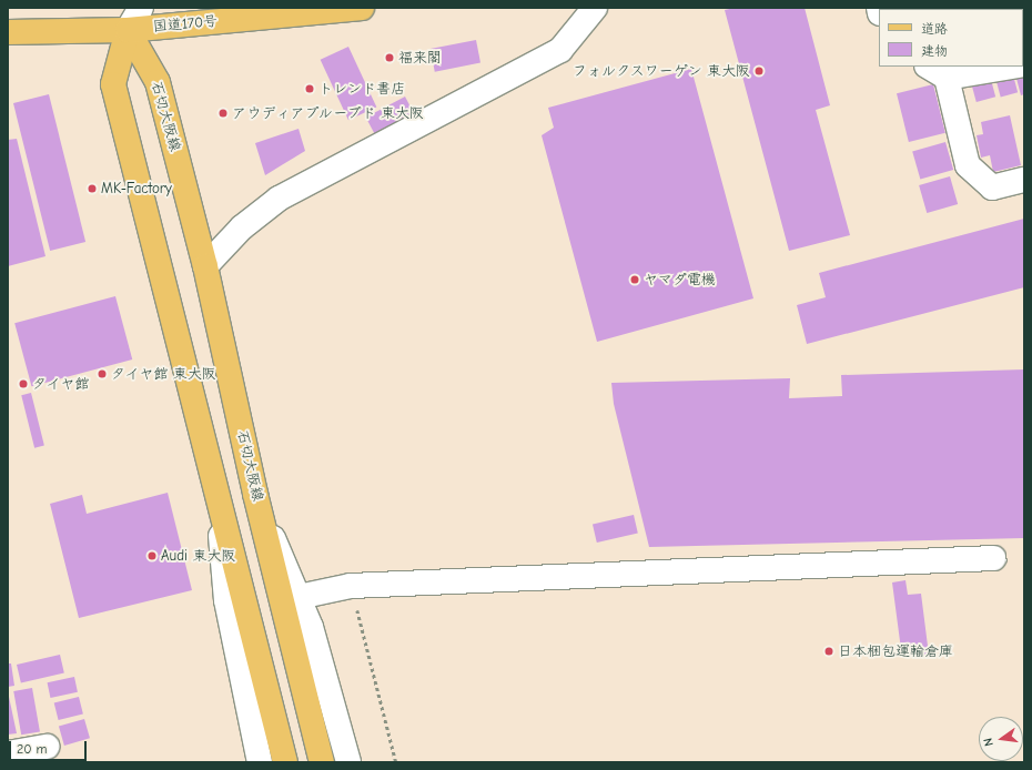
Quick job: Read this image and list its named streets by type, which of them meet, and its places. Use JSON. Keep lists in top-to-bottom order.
{
  "streets": {
    "main road": ["国道170号", "石切大阪線"]
  },
  "crossings": [
    ["国道170号", "石切大阪線"]
  ],
  "places": [
    "福来閣",
    "フォルクスワーゲン 東大阪",
    "トレンド書店",
    "アウディアプルーブド 東大阪",
    "MK-Factory",
    "ヤマダ電機",
    "タイヤ館 東大阪",
    "タイヤ館",
    "Audi 東大阪",
    "日本梱包運輸倉庫"
  ],
  "legend": ["道路", "建物"],
  "scale_bar": "20 m",
  "north": "left"
}
